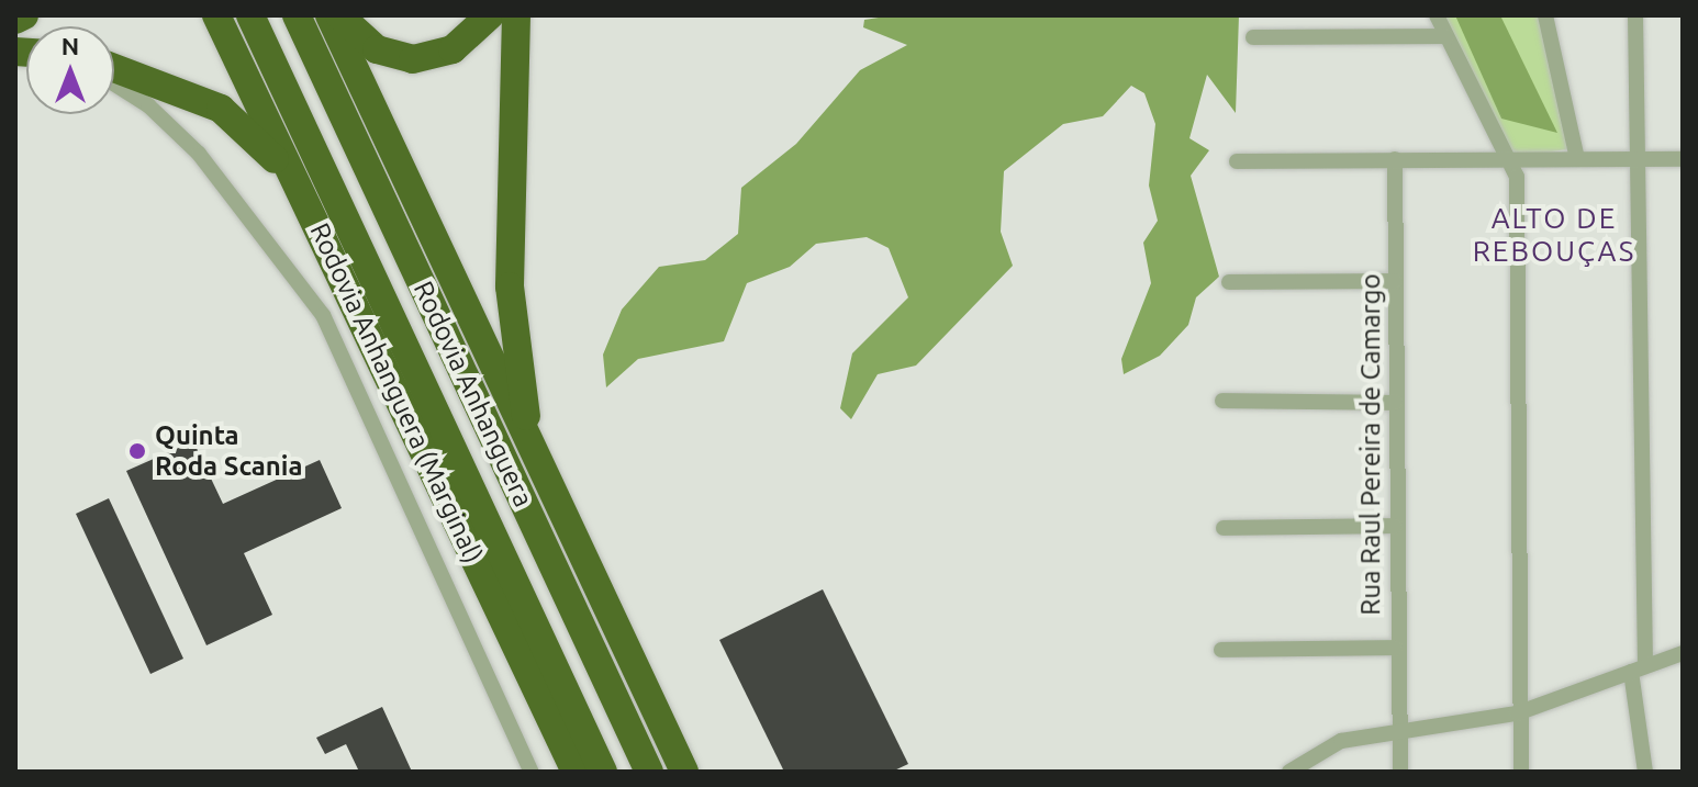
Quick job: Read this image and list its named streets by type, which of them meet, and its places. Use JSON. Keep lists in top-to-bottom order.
{
  "streets": {
    "highway": ["Rodovia Anhanguera (Marginal)", "Rodovia Anhanguera"],
    "street": ["Rua Raul Pereira de Camargo"]
  },
  "districts": ["ALTO DE REBOUÇAS"],
  "places": ["Quinta Roda Scania"],
  "north": "top"
}
